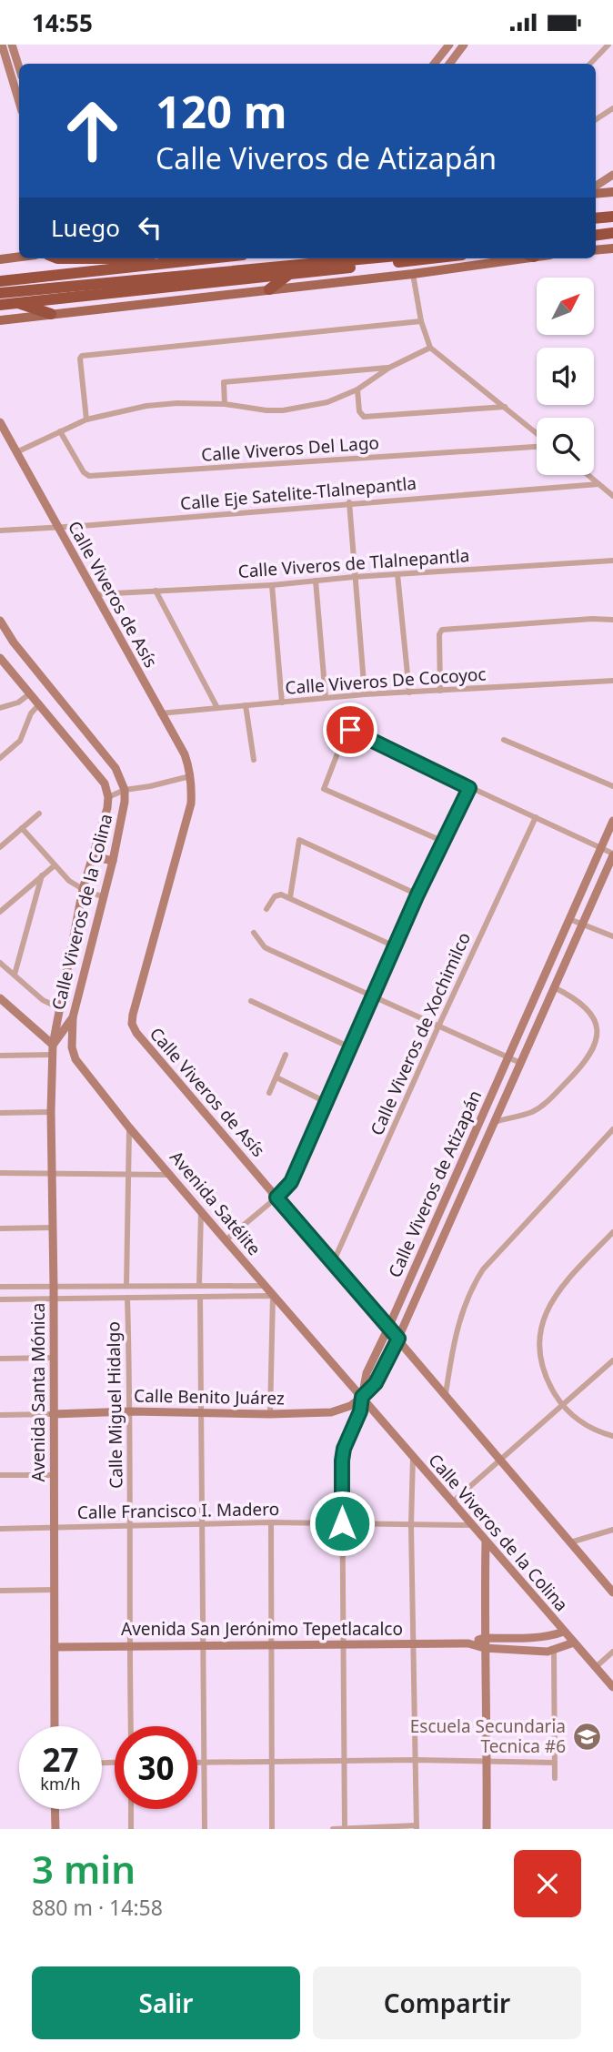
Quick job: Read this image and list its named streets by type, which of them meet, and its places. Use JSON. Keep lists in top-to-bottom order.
{
  "streets": {
    "street": [
      "Calle Viveros Del Lago",
      "Calle Eje Satelite-Tlalnepantla",
      "Calle Viveros de Tlalnepantla",
      "Calle Viveros de Asís",
      "Calle Viveros De Cocoyoc",
      "Calle Viveros de la Colina",
      "Calle Viveros de Xochimilco",
      "Calle Viveros de Atizapán",
      "Avenida Satélite",
      "Avenida Santa Mónica",
      "Calle Benito Juárez",
      "Calle Miguel Hidalgo",
      "Calle Francisco I. Madero",
      "Avenida San Jerónimo Tepetlacalco"
    ]
  },
  "crossings": [
    ["Calle Eje Satelite-Tlalnepantla", "Calle Viveros de Asís"],
    ["Calle Viveros de Tlalnepantla", "Calle Viveros de Asís"],
    ["Calle Viveros de Asís", "Calle Viveros De Cocoyoc"],
    ["Calle Viveros de Asís", "Calle Viveros de Xochimilco"],
    ["Calle Viveros de Asís", "Calle Viveros de Atizapán"],
    ["Calle Viveros de la Colina", "Calle Viveros de Atizapán"],
    ["Calle Viveros de la Colina", "Avenida Satélite"],
    ["Calle Viveros de la Colina", "Avenida Santa Mónica"],
    ["Calle Viveros de la Colina", "Calle Benito Juárez"],
    ["Calle Viveros de la Colina", "Calle Francisco I. Madero"],
    ["Calle Viveros de la Colina", "Avenida San Jerónimo Tepetlacalco"],
    ["Calle Viveros de Atizapán", "Avenida Satélite"],
    ["Calle Viveros de Atizapán", "Calle Benito Juárez"],
    ["Avenida Satélite", "Calle Benito Juárez"],
    ["Avenida Santa Mónica", "Calle Benito Juárez"],
    ["Avenida Santa Mónica", "Calle Francisco I. Madero"],
    ["Avenida Santa Mónica", "Avenida San Jerónimo Tepetlacalco"],
    ["Calle Benito Juárez", "Calle Miguel Hidalgo"],
    ["Calle Miguel Hidalgo", "Calle Francisco I. Madero"],
    ["Calle Miguel Hidalgo", "Avenida San Jerónimo Tepetlacalco"]
  ],
  "places": {
    "school or university": ["Escuela Secundaria Tecnica #6"]
  },
  "north": "top right",
  "page": {
    "status": "14:55",
    "turn": ["120 m", "Calle Viveros de Atizapán"],
    "then": "Luego",
    "speed": "27 km/h",
    "limit": "30",
    "heading": ["3 min", "880 m · 14:58"],
    "buttons": ["Salir", "Compartir"]
  }
}
